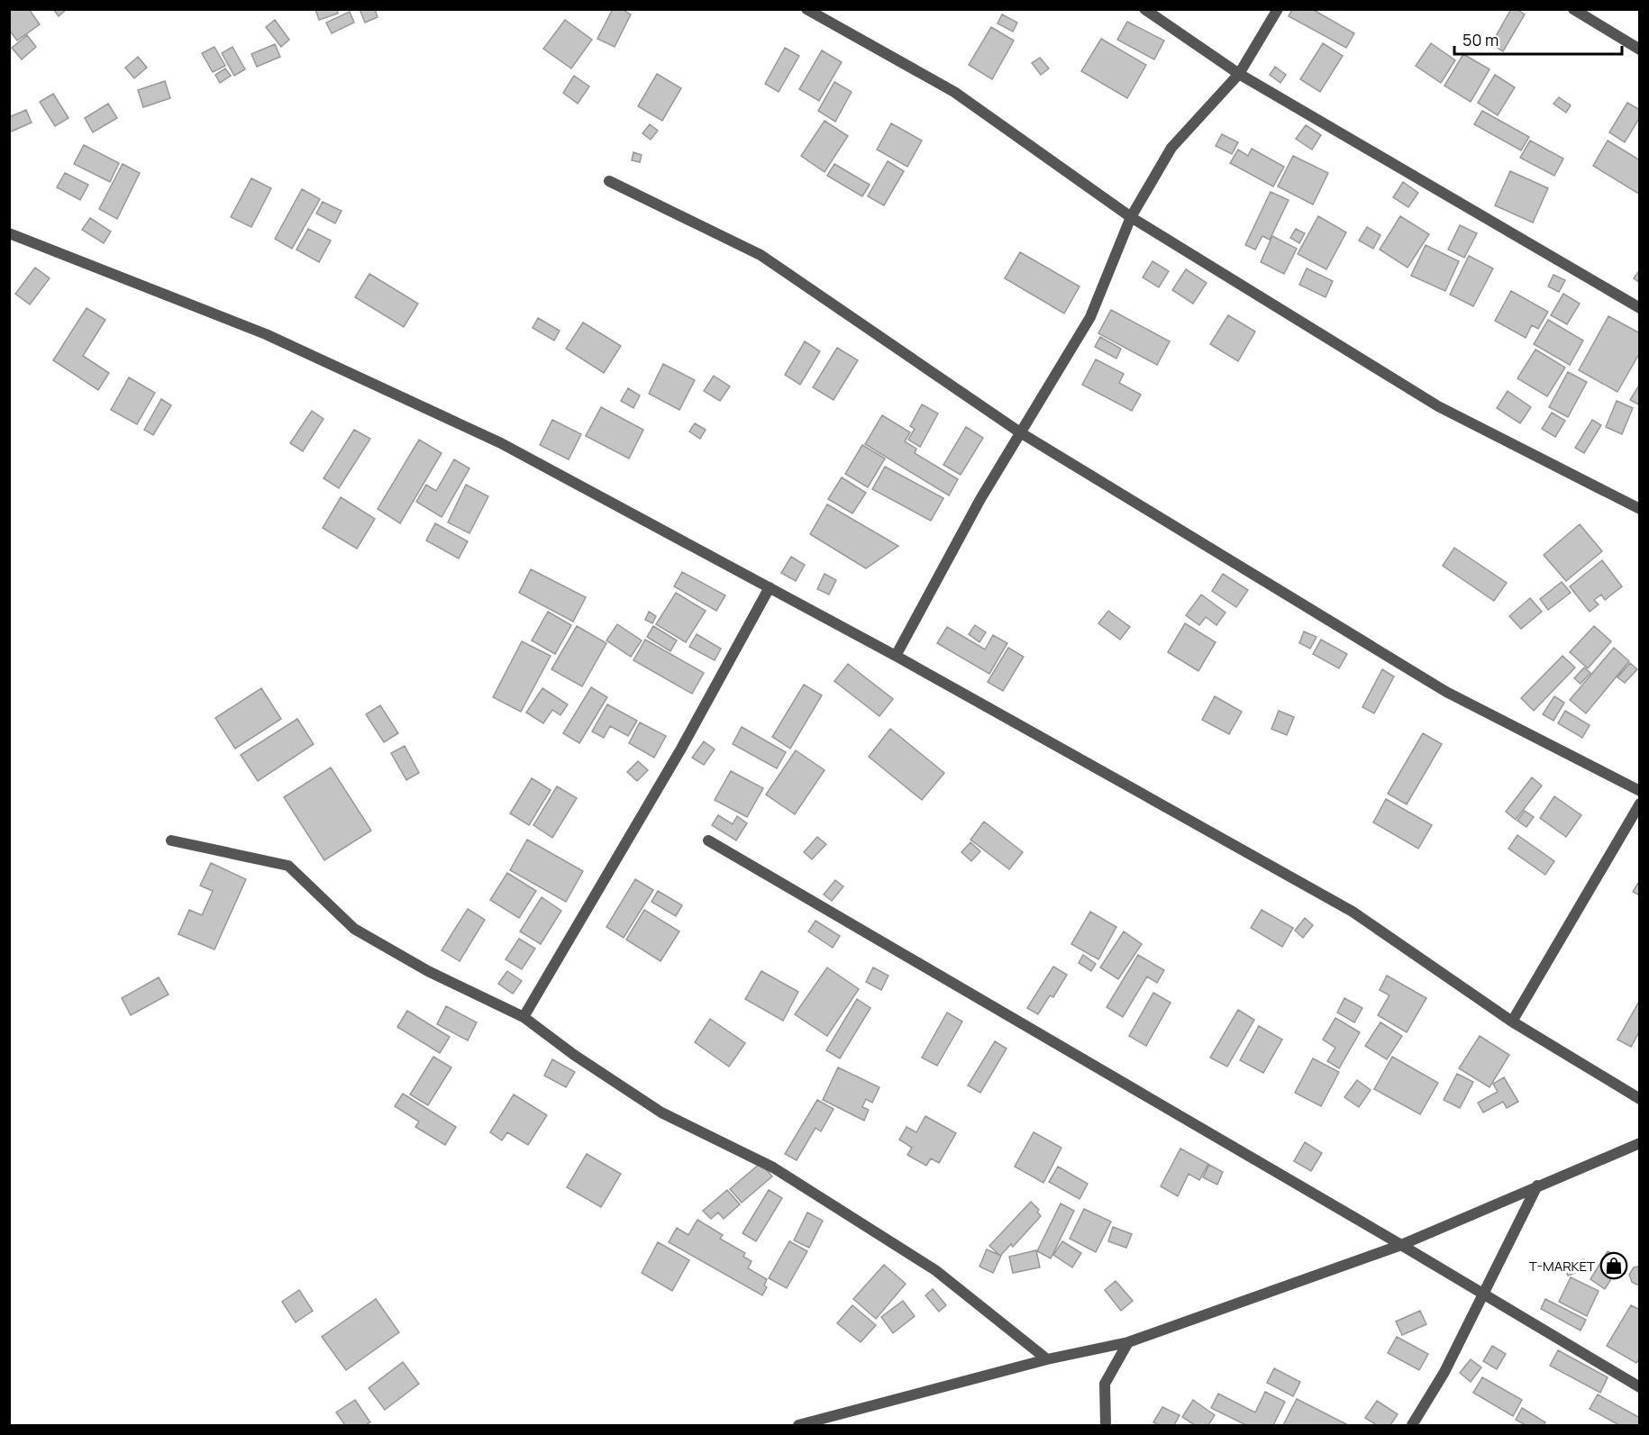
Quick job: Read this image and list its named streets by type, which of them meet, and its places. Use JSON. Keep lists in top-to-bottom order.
{
  "places": {
    "shop": ["T-MARKET"]
  },
  "scale_bar": "50 m"
}
